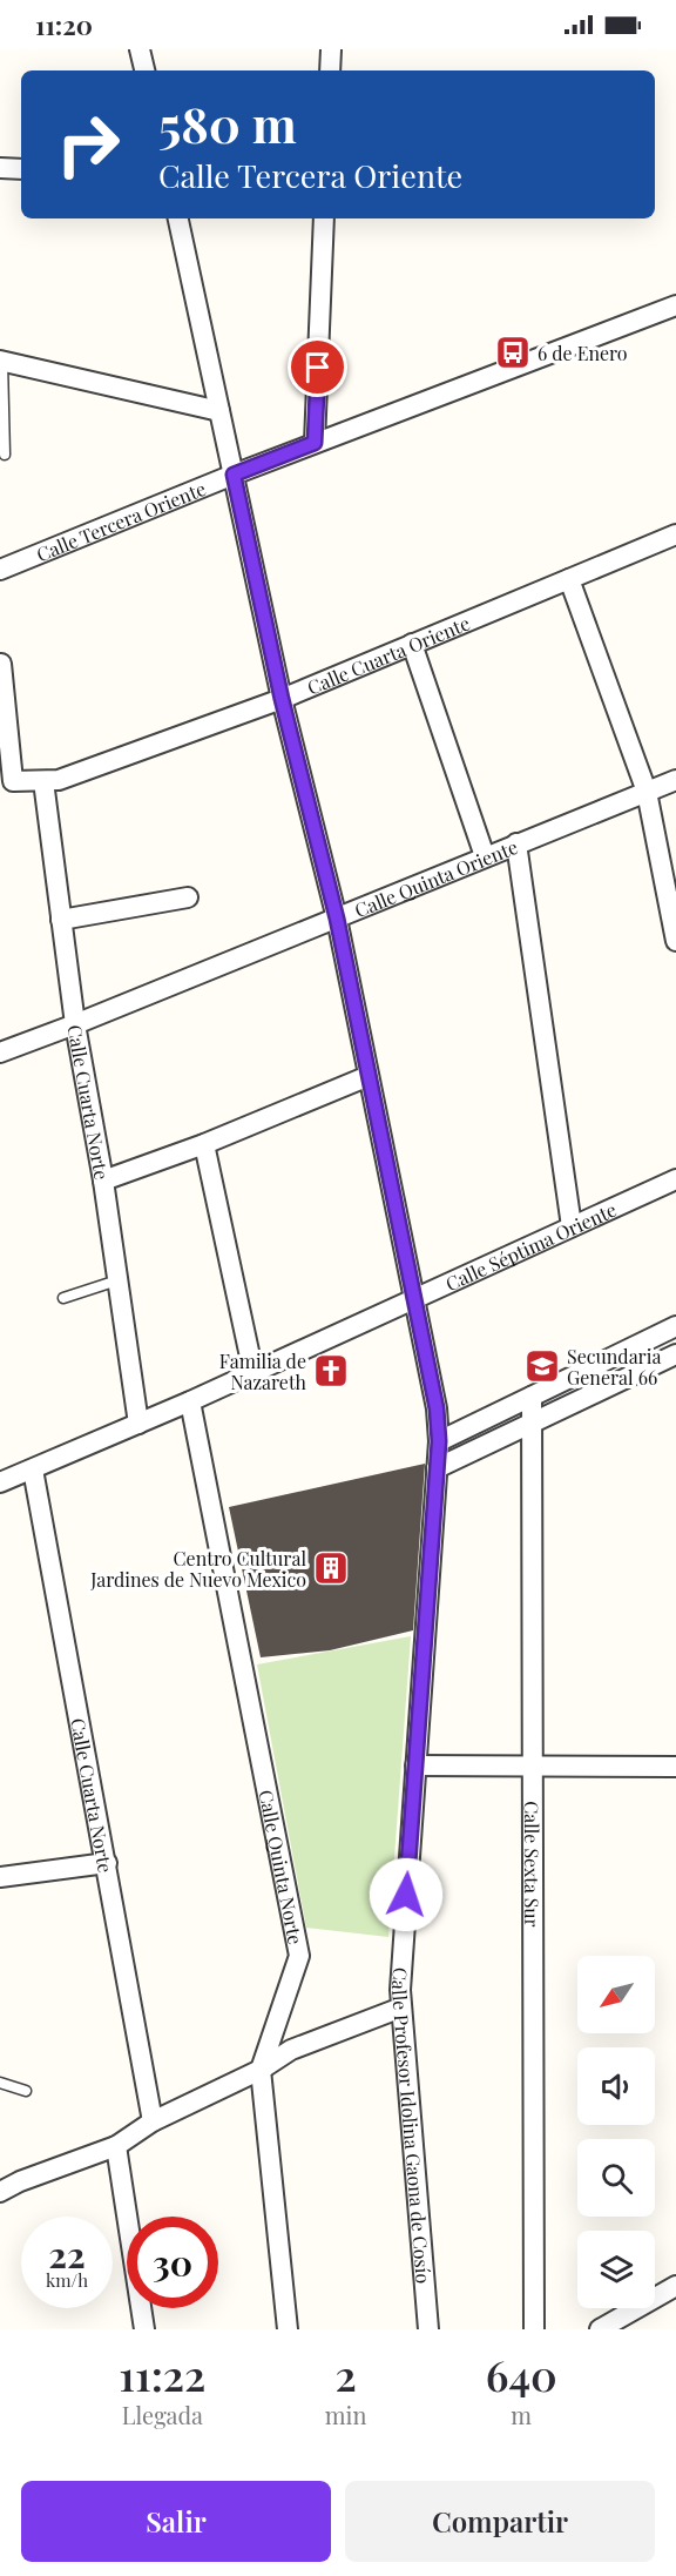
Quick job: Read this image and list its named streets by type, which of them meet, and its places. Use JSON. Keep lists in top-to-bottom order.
{
  "streets": {
    "street": [
      "Calle Tercera Oriente",
      "Calle Cuarta Oriente",
      "Calle Quinta Oriente",
      "Calle Cuarta Norte",
      "Calle Séptima Oriente",
      "Calle Sexta Sur",
      "Calle Quinta Norte",
      "Calle Profesor Idolina Gaona de Cosío"
    ]
  },
  "crossings": [
    ["Calle Tercera Oriente", "Calle Profesor Idolina Gaona de Cosío"],
    ["Calle Cuarta Oriente", "Calle Cuarta Norte"],
    ["Calle Cuarta Oriente", "Calle Profesor Idolina Gaona de Cosío"],
    ["Calle Quinta Oriente", "Calle Cuarta Norte"],
    ["Calle Quinta Oriente", "Calle Profesor Idolina Gaona de Cosío"],
    ["Calle Cuarta Norte", "Calle Séptima Oriente"],
    ["Calle Séptima Oriente", "Calle Quinta Norte"],
    ["Calle Séptima Oriente", "Calle Profesor Idolina Gaona de Cosío"]
  ],
  "places": {
    "bus stop": ["6 de Enero"],
    "school or university": ["Secundaria General 66"],
    "church": ["Familia de Nazareth"],
    "building": ["Centro Cultural Jardines de Nuevo Mexico"]
  },
  "north": "bottom left",
  "page": {
    "status": "11:20",
    "turn": ["580 m", "Calle Tercera Oriente"],
    "speed": "22 km/h",
    "limit": "30",
    "eta": [
      "11:22",
      "Llegada",
      "2",
      "min",
      "640",
      "m"
    ],
    "buttons": ["Salir", "Compartir"]
  }
}
